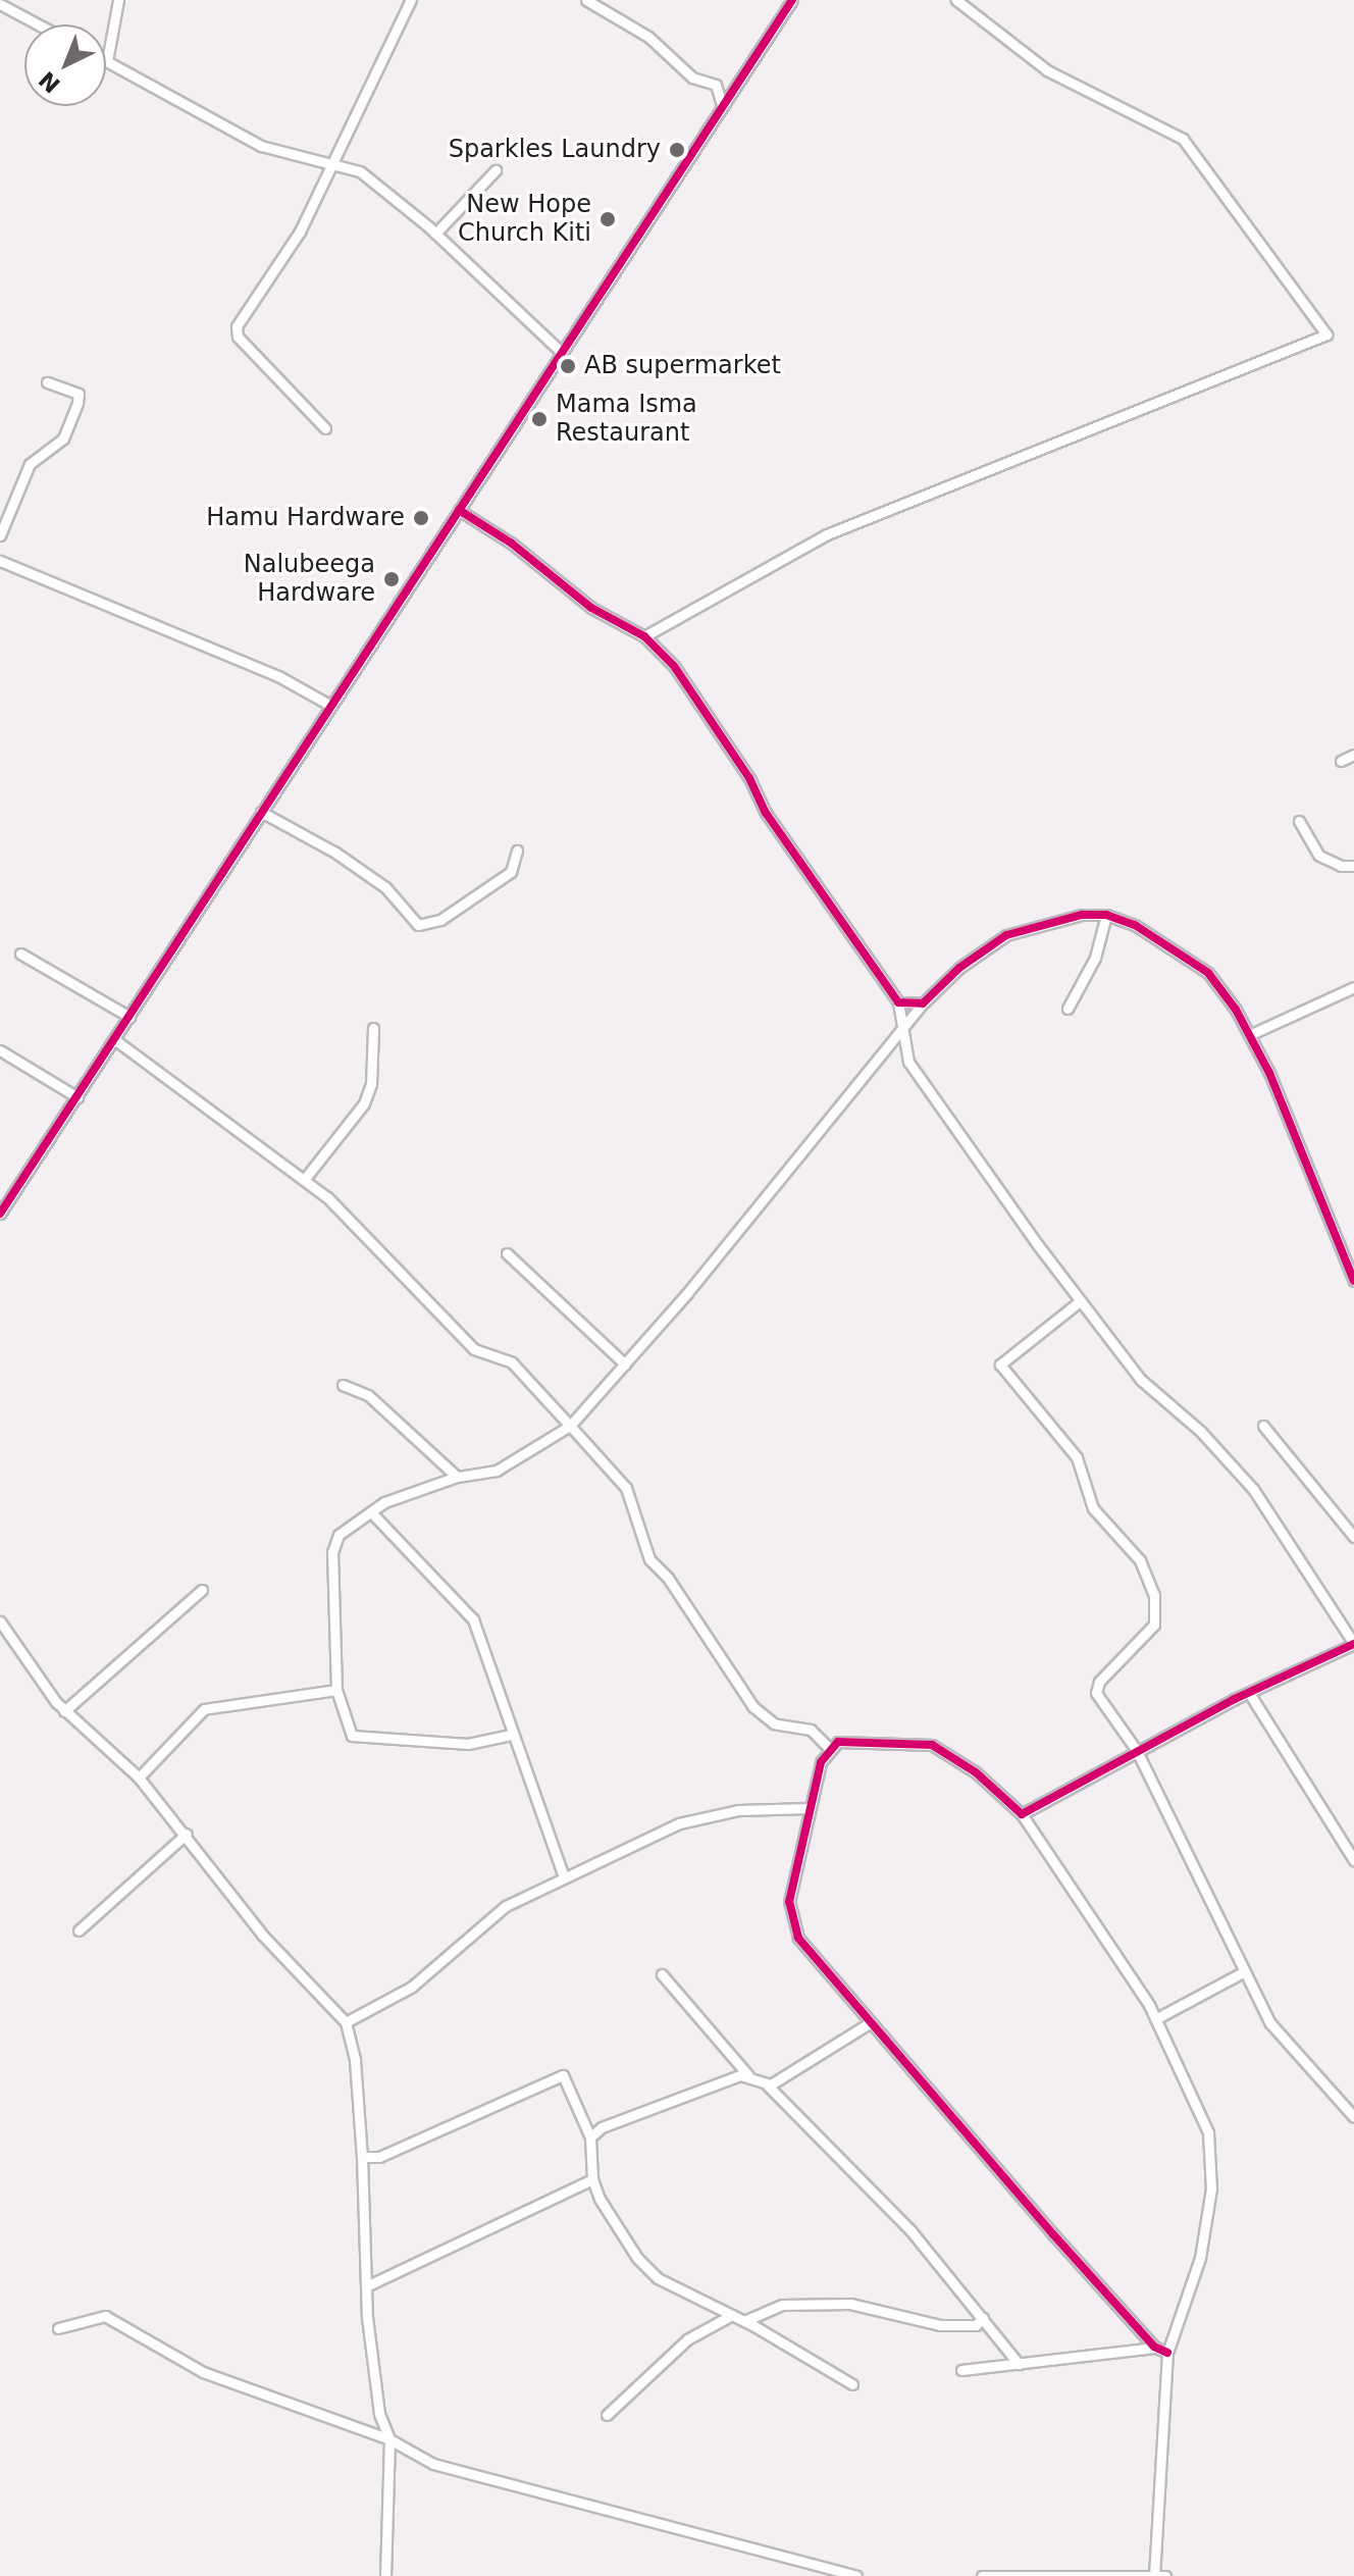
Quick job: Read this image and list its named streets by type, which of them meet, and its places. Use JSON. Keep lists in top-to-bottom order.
{
  "places": [
    "Sparkles Laundry",
    "New Hope Church Kiti",
    "AB supermarket",
    "Mama Isma Restaurant",
    "Hamu Hardware",
    "Nalubeega Hardware"
  ],
  "north": "bottom left"
}
